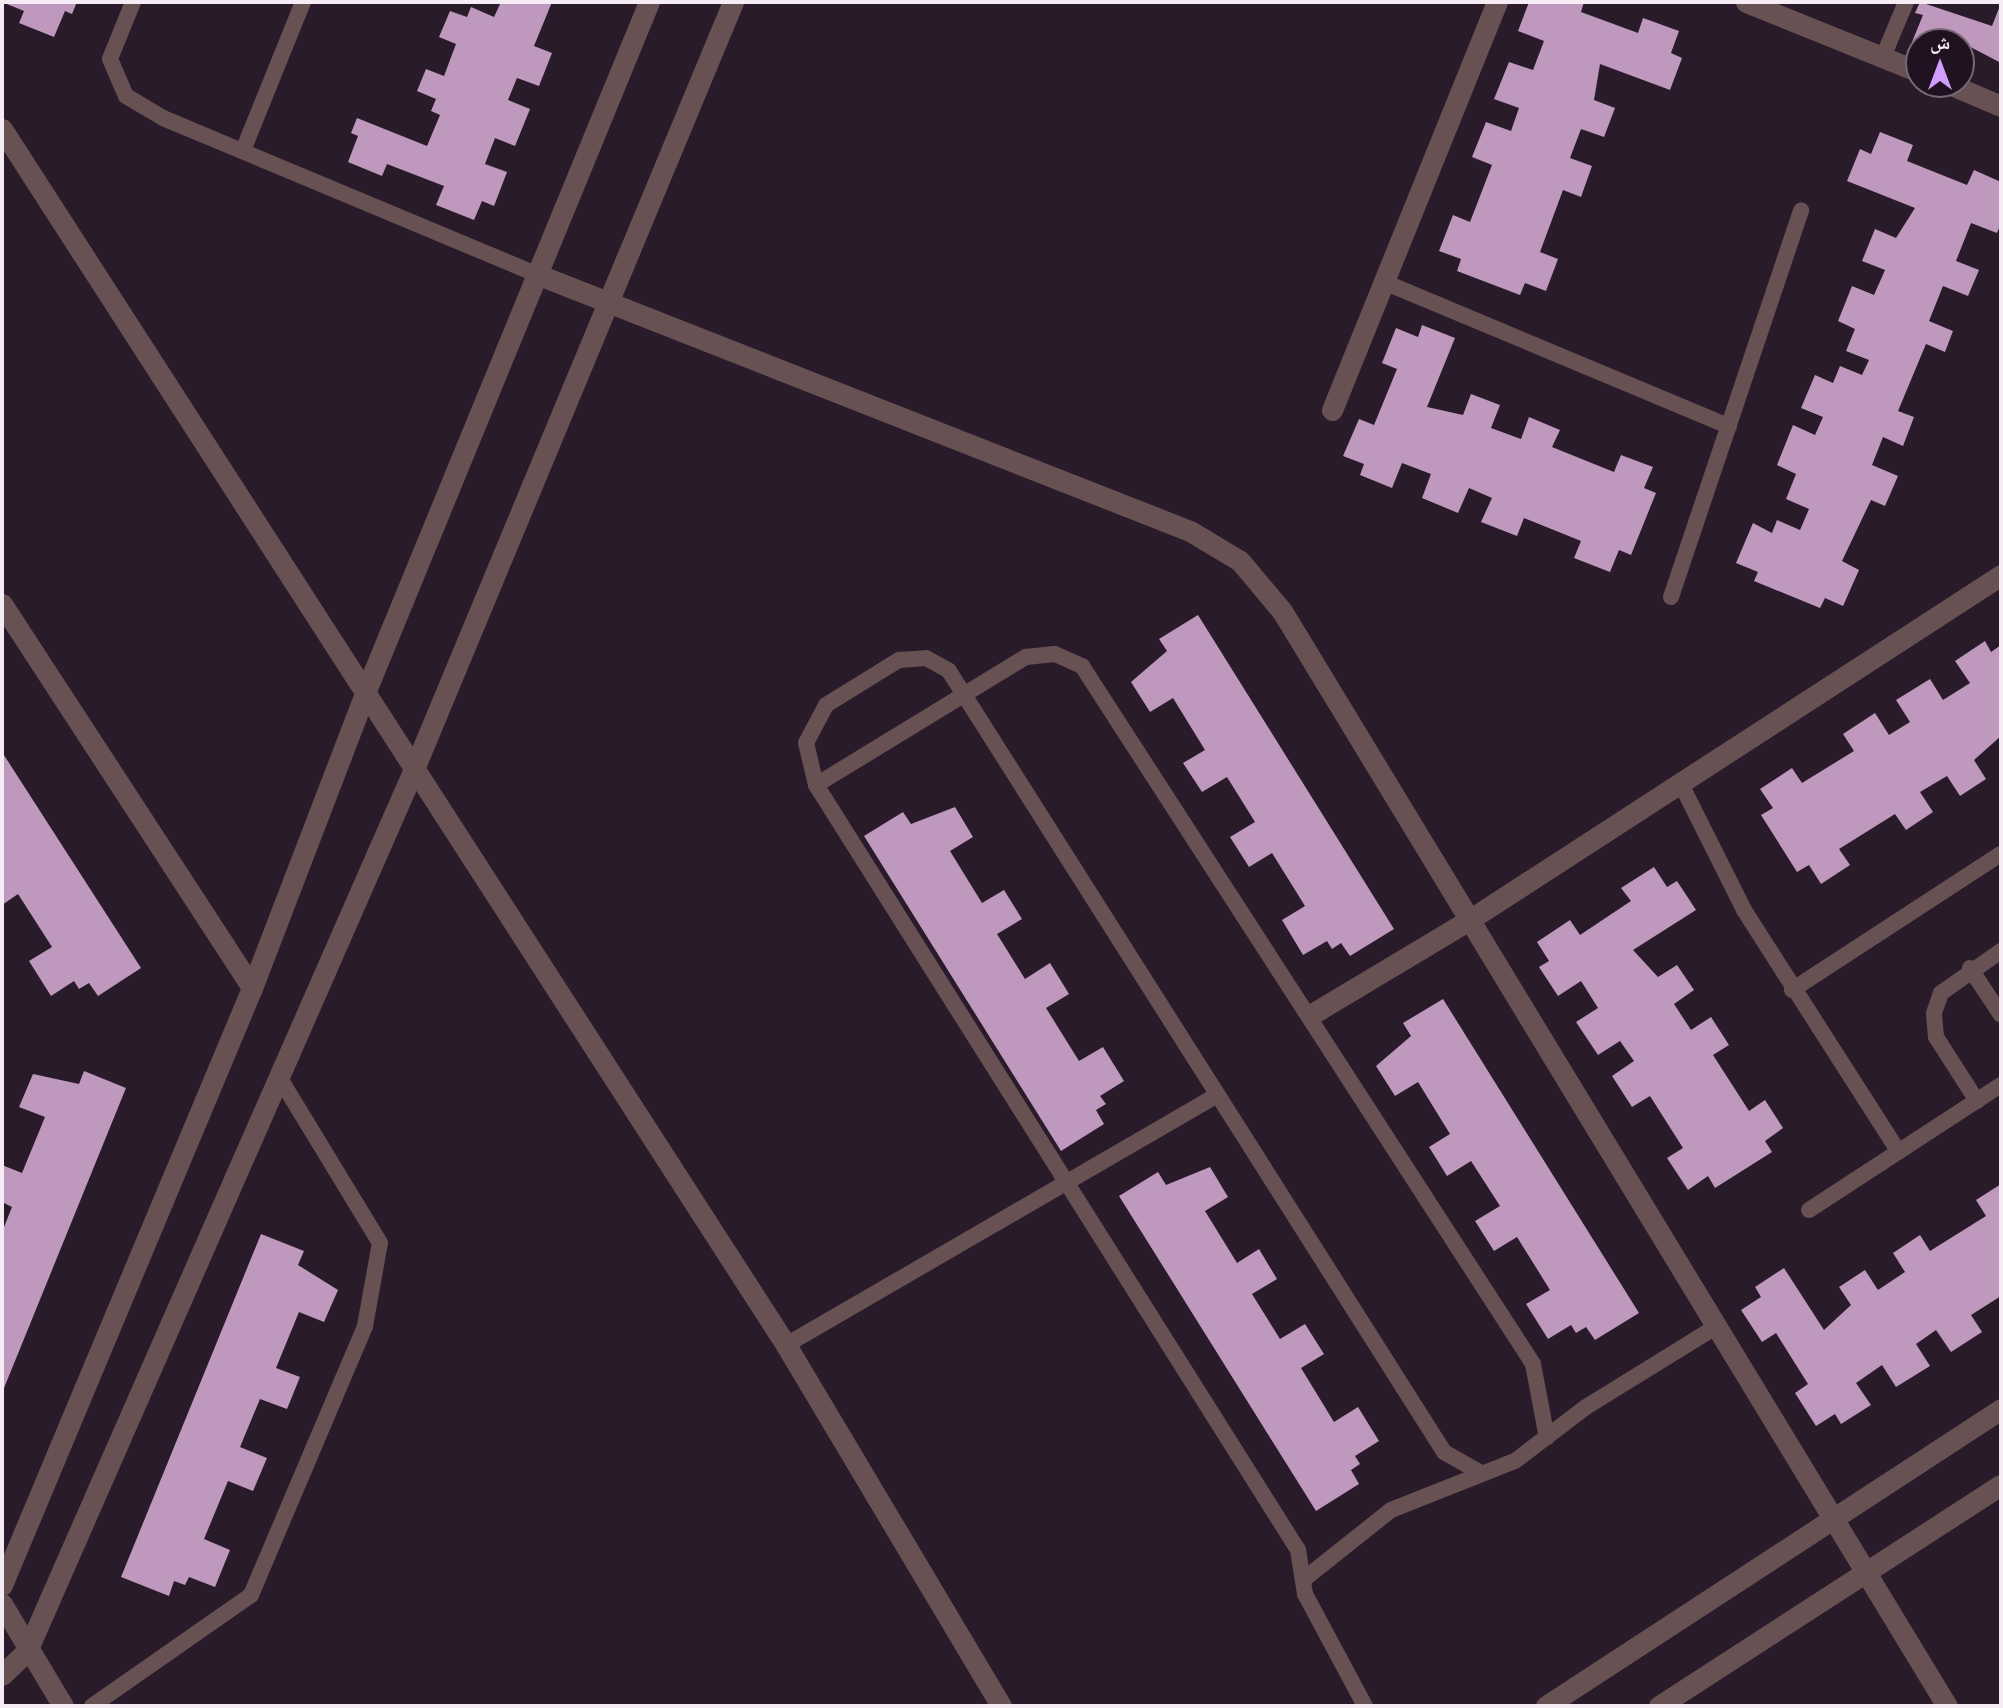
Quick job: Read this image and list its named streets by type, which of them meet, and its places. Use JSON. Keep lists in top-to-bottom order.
{
  "north": "top"
}
